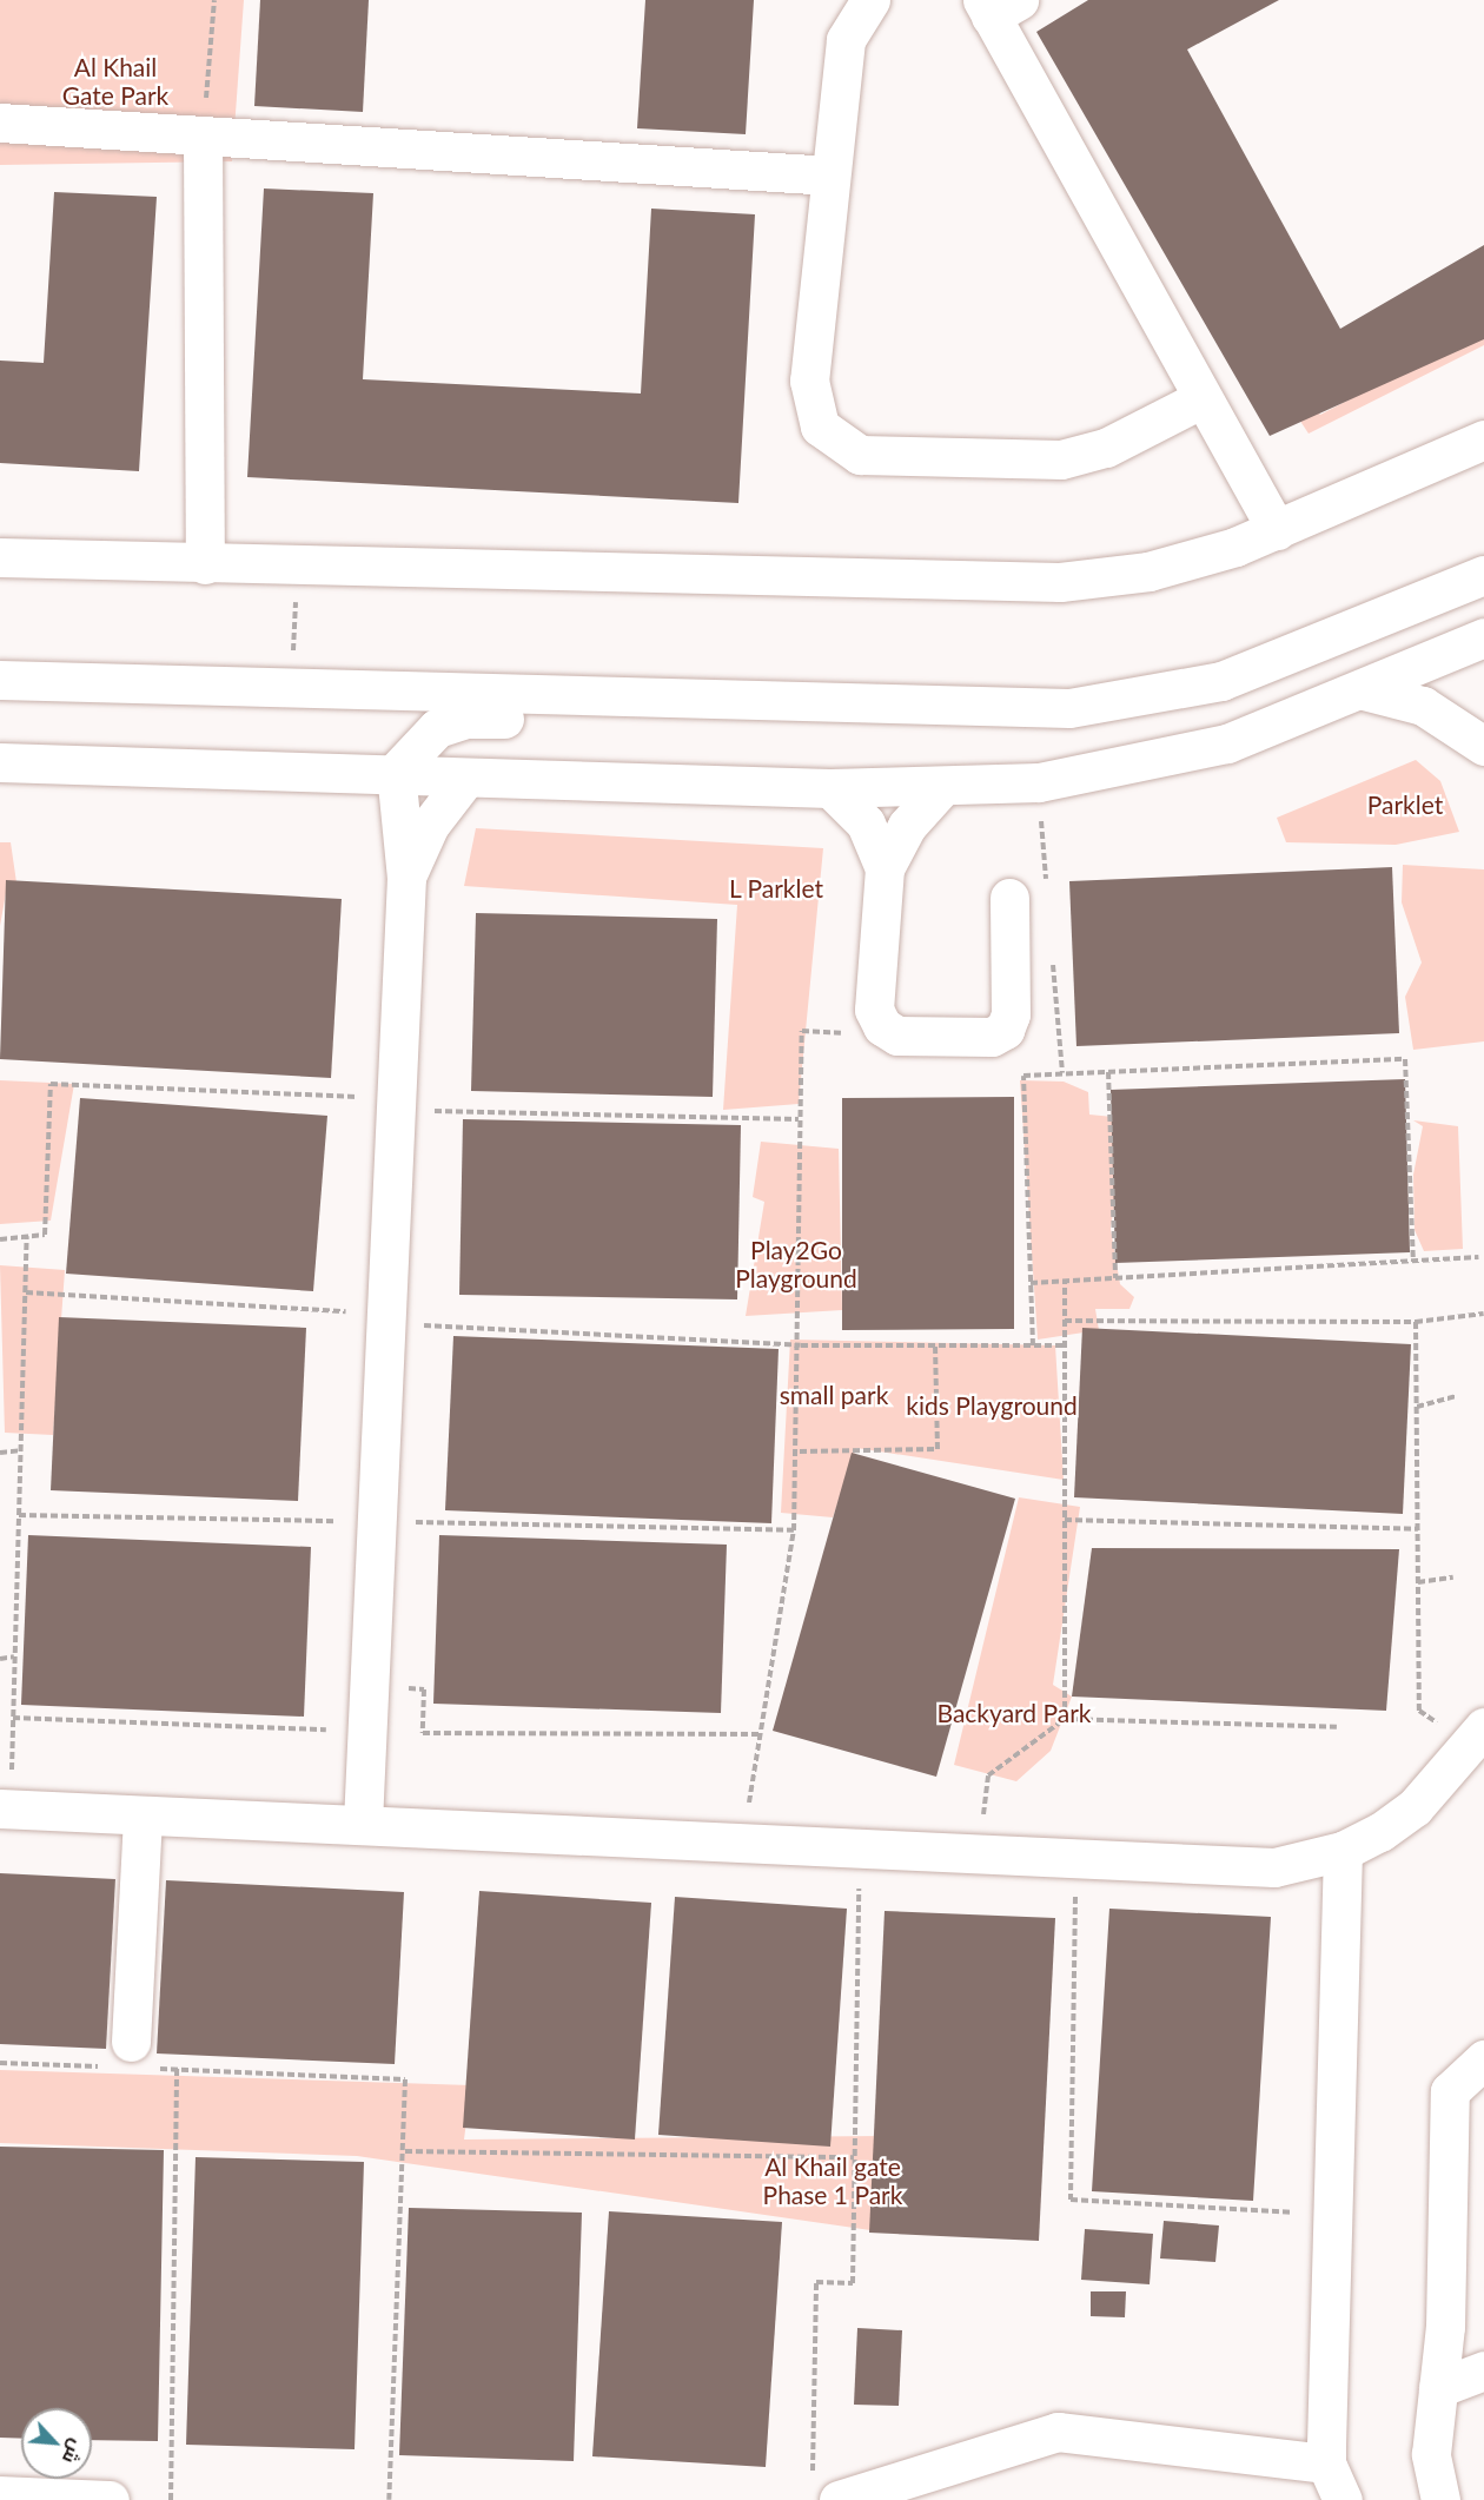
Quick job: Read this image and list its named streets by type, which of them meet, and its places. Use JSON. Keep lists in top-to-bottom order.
{
  "parks": [
    "Al Khail Gate Park",
    "Parklet",
    "L Parklet",
    "Play2Go Playground",
    "small park",
    "kids Playground",
    "Backyard Park",
    "Al Khail gate Phase 1 Park"
  ],
  "north": "bottom right"
}
